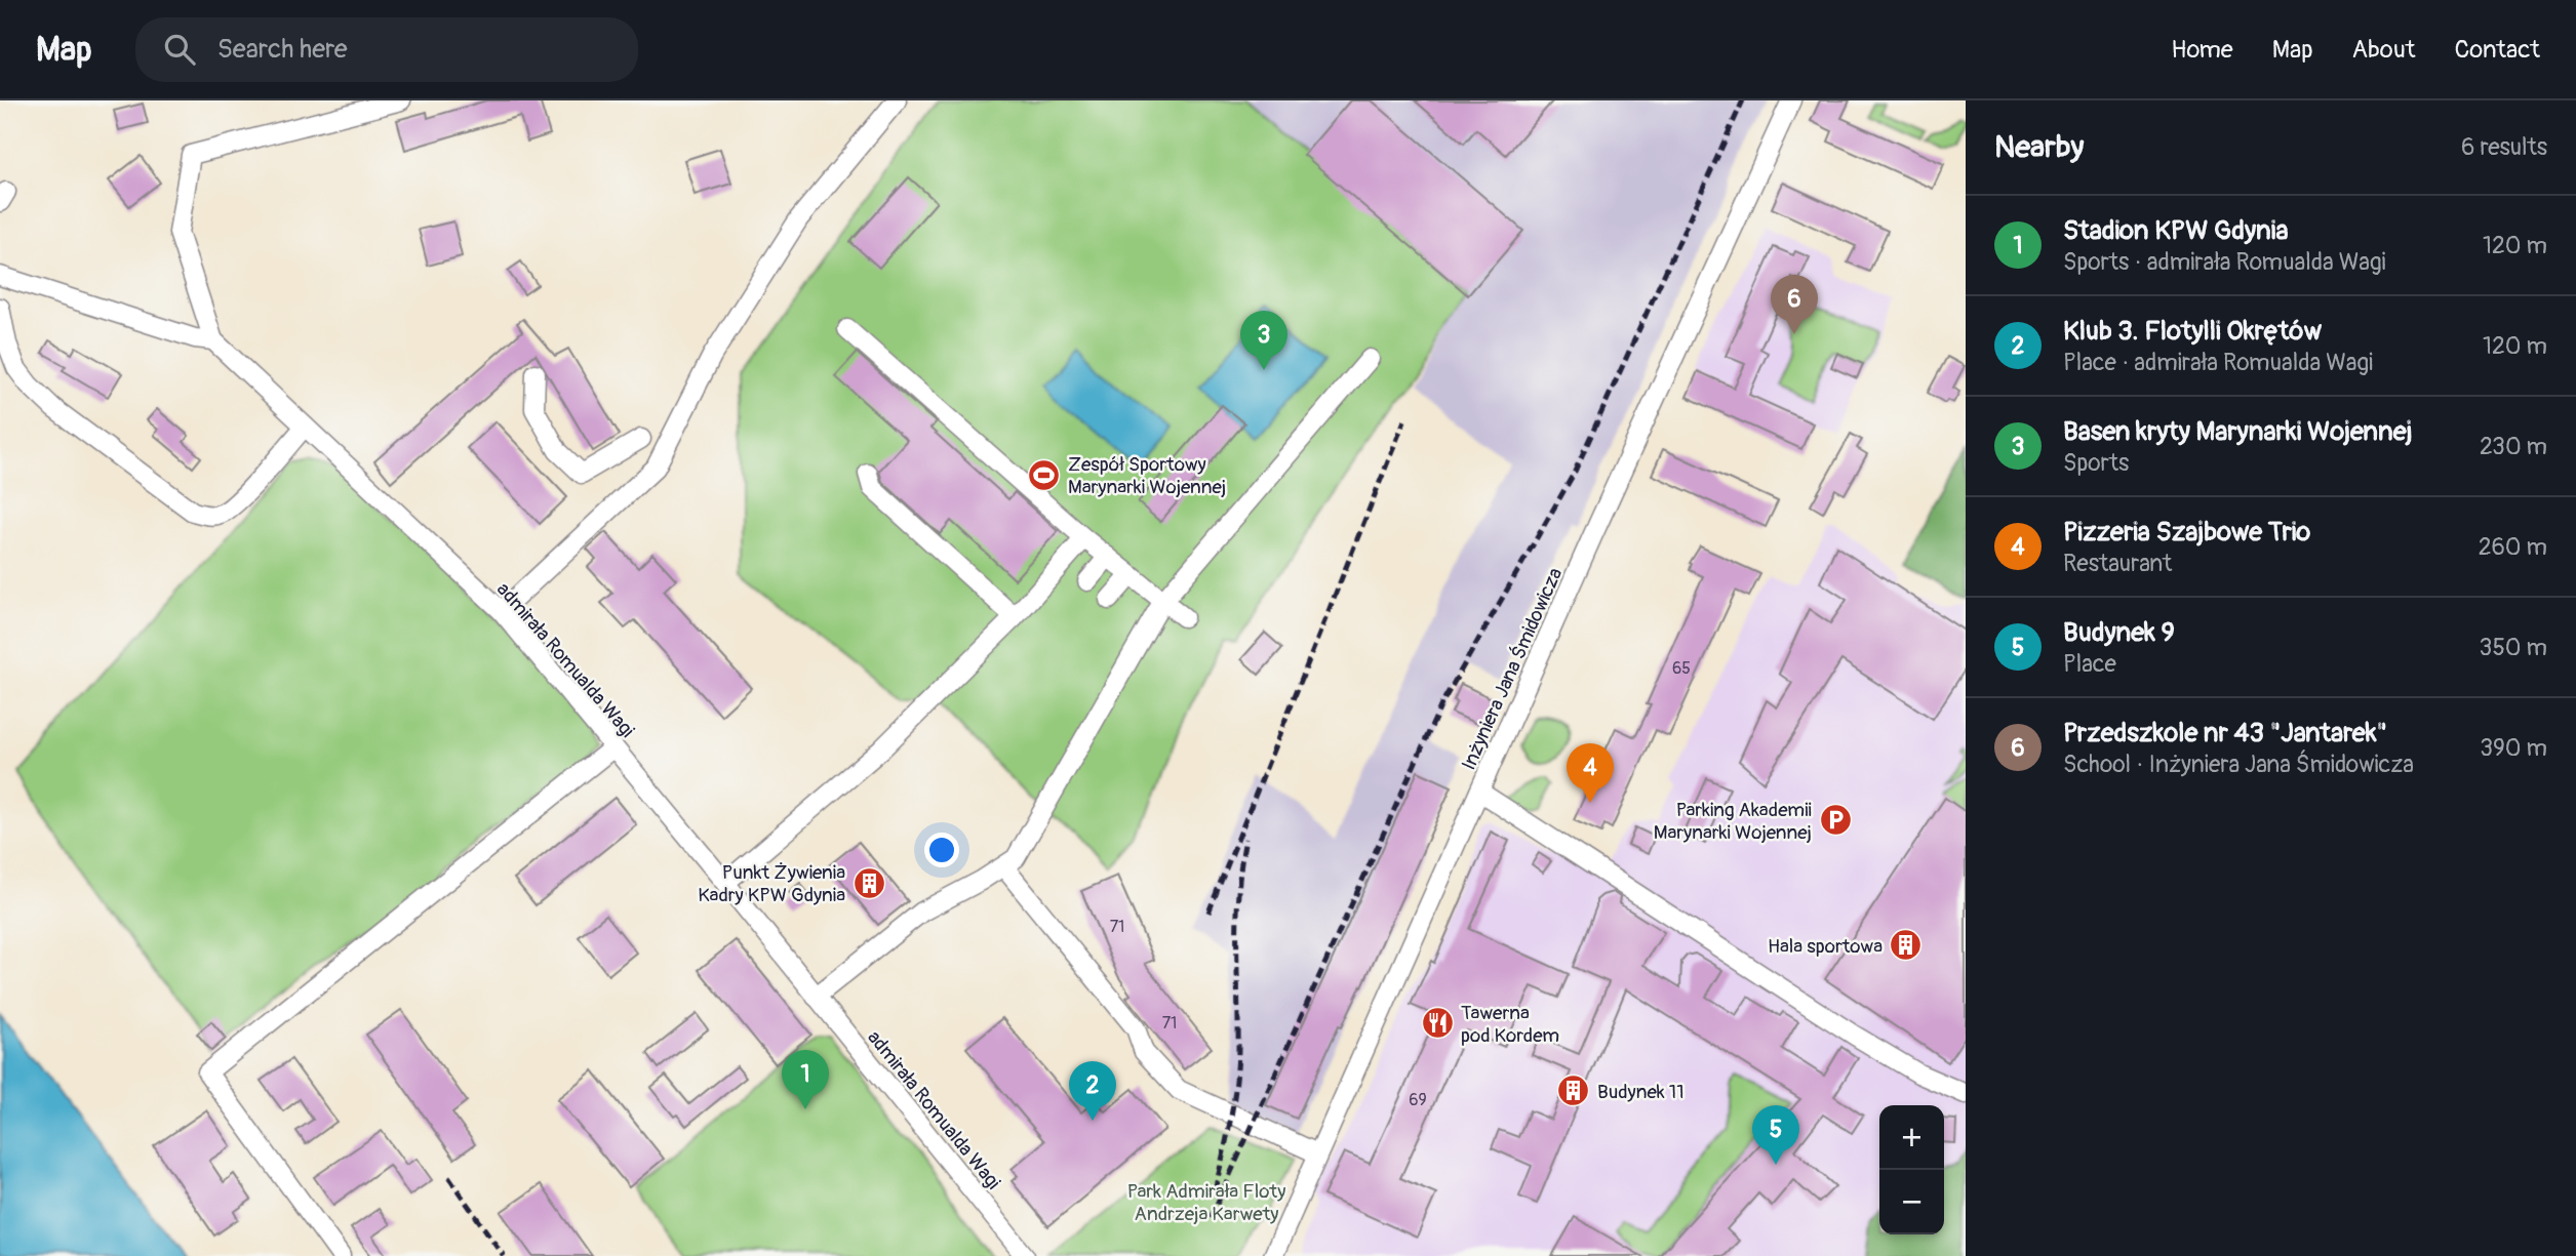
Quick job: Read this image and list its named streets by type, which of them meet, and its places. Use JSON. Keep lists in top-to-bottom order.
{
  "streets": {
    "street": ["admirała Romualda Wagi", "Inżyniera Jana Śmidowicza"]
  },
  "parks": ["Park Admirała Floty Andrzeja Karwety"],
  "places": {
    "sports": ["Zespół Sportowy Marynarki Wojennej"],
    "parking": ["Parking Akademii Marynarki Wojennej"],
    "building": ["Punkt Żywienia Kadry KPW Gdynia", "Hala sportowa", "Budynek 11"],
    "restaurant": ["Tawerna pod Kordem"]
  },
  "house_numbers": [
    "65",
    "71",
    "71",
    "69"
  ],
  "page": {
    "header": "Map",
    "search": "Search here",
    "nav": [
      "Home",
      "Map",
      "About",
      "Contact"
    ],
    "heading": ["Nearby", "6 results"],
    "list": [
      {
        "mark": "1",
        "name": "Stadion KPW Gdynia",
        "note": "Sports · admirała Romualda Wagi",
        "value": "120 m"
      },
      {
        "mark": "2",
        "name": "Klub 3. Flotylli Okrętów",
        "note": "Place · admirała Romualda Wagi",
        "value": "120 m"
      },
      {
        "mark": "3",
        "name": "Basen kryty Marynarki Wojennej",
        "note": "Sports",
        "value": "230 m"
      },
      {
        "mark": "4",
        "name": "Pizzeria Szajbowe Trio",
        "note": "Restaurant",
        "value": "260 m"
      },
      {
        "mark": "5",
        "name": "Budynek 9",
        "note": "Place",
        "value": "350 m"
      },
      {
        "mark": "6",
        "name": "Przedszkole nr 43 \"Jantarek\"",
        "note": "School · Inżyniera Jana Śmidowicza",
        "value": "390 m"
      }
    ],
    "pins": [
      "6",
      "3",
      "4",
      "1",
      "2",
      "5"
    ],
    "map_buttons": ["+", "−"]
  }
}
